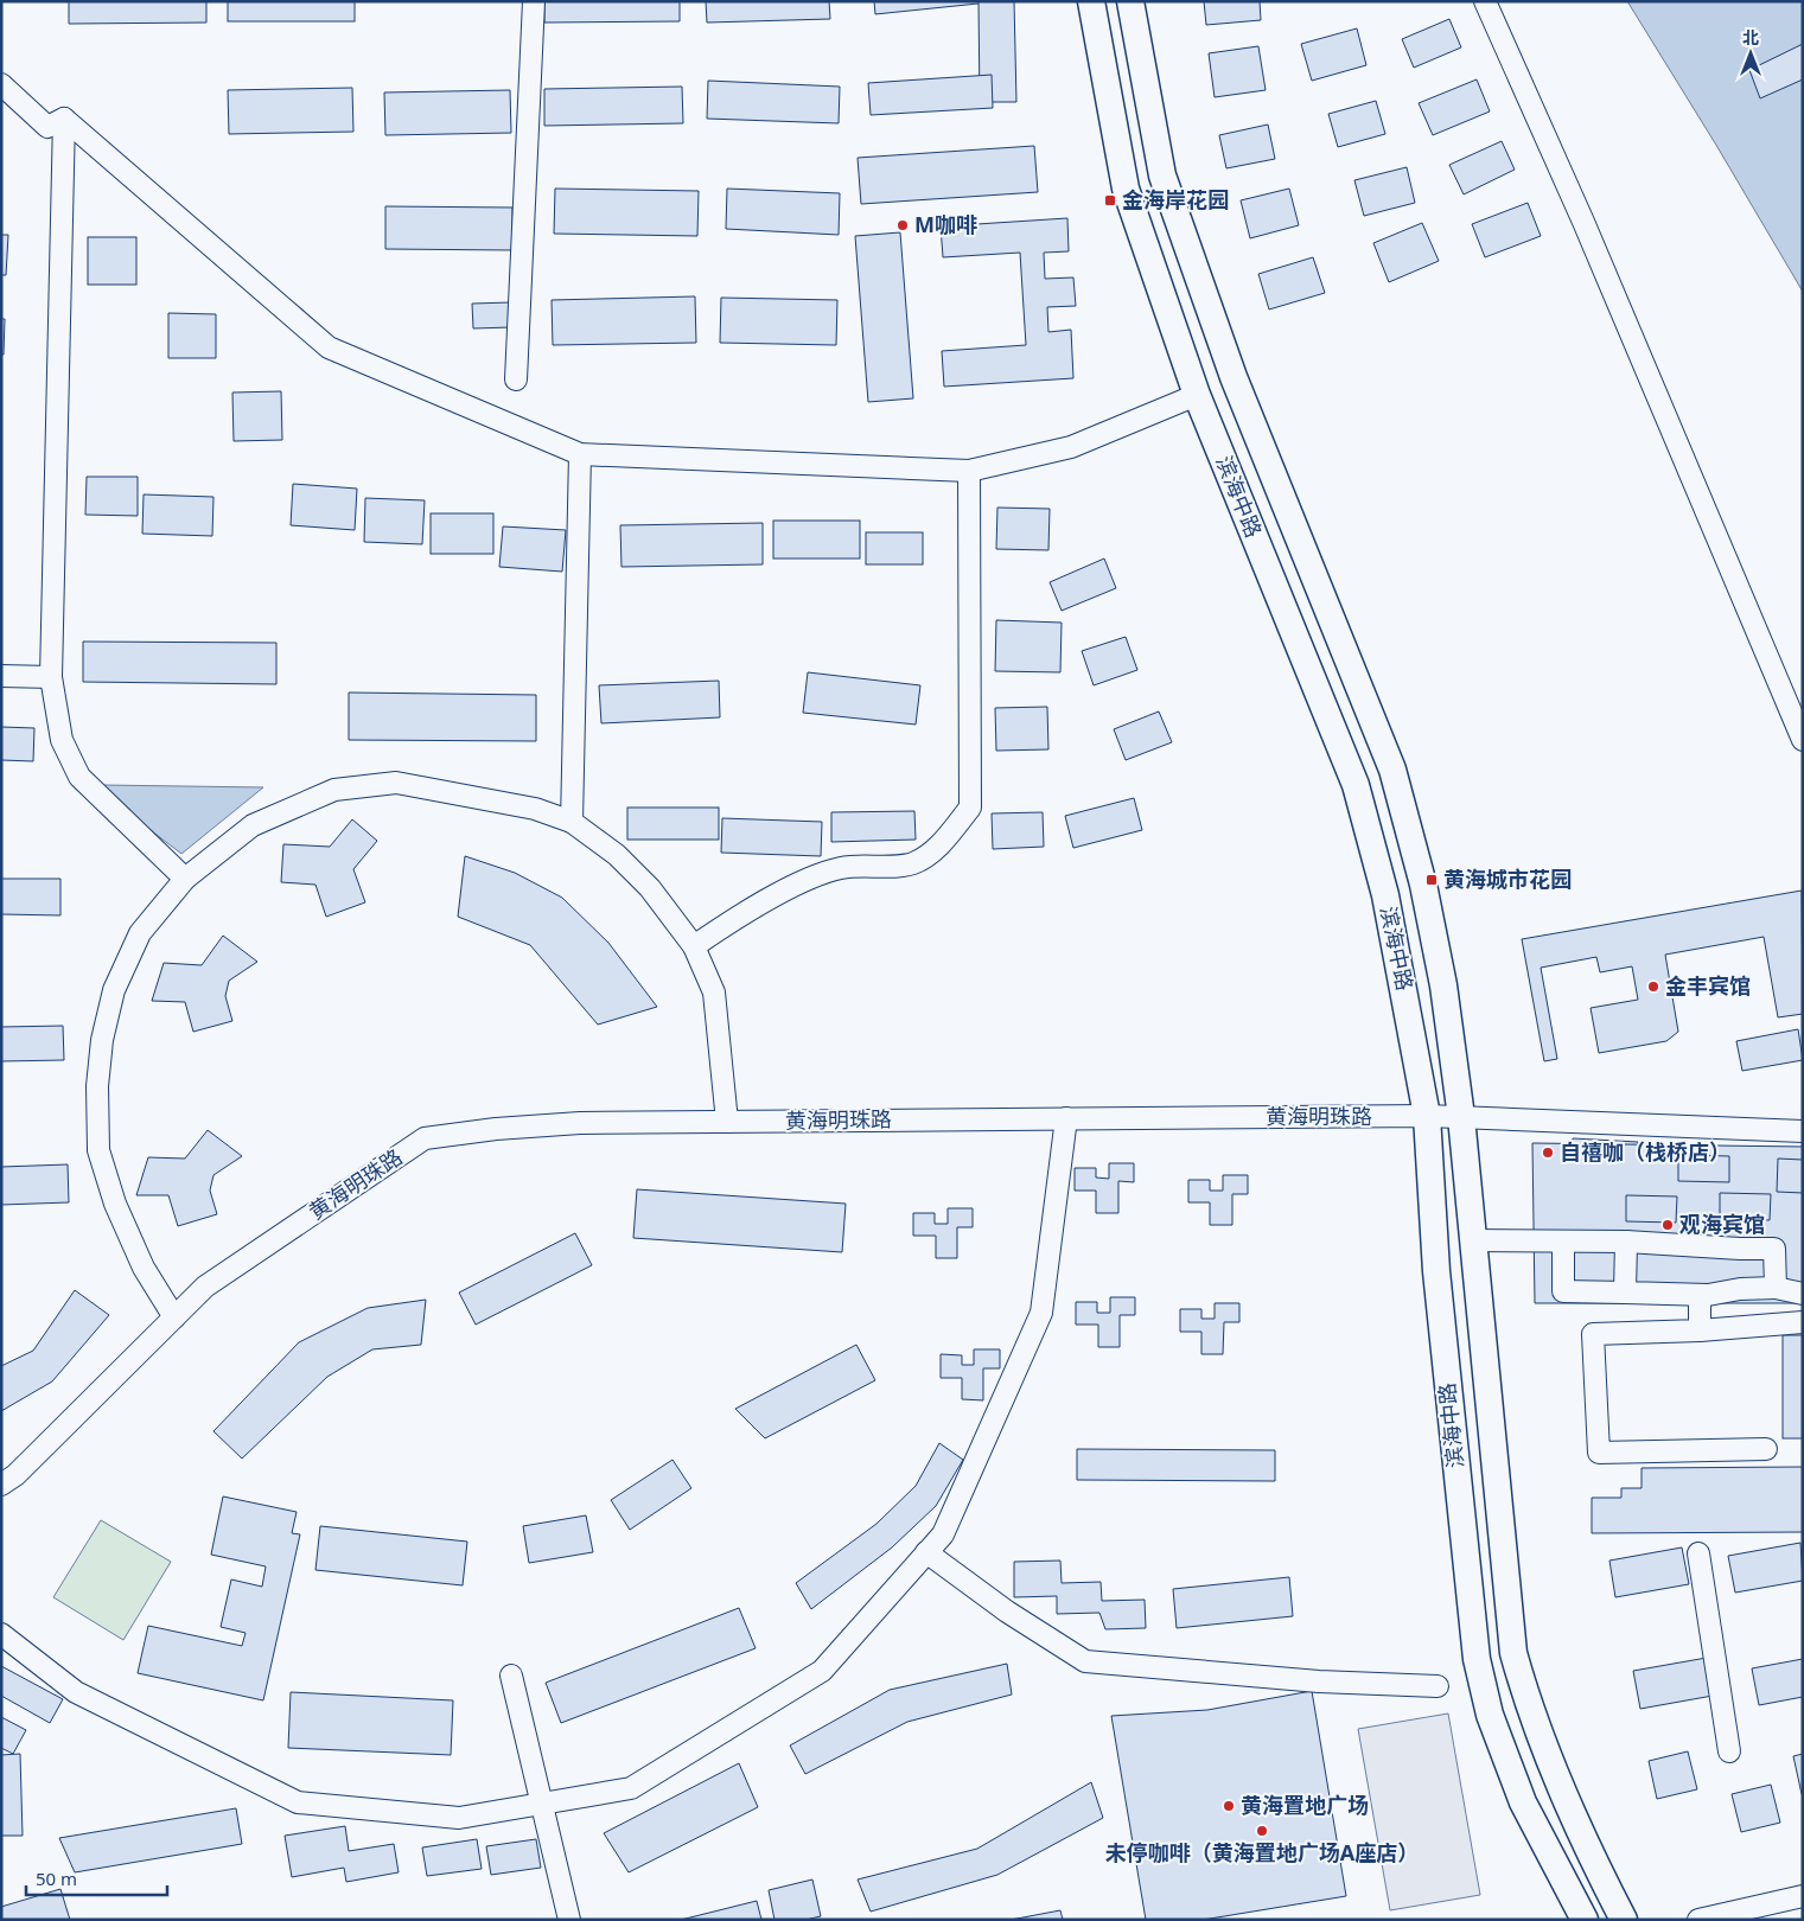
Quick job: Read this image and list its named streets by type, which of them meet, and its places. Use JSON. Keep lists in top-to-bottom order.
{
  "streets": {
    "main road": ["滨海中路"],
    "street": ["黄海明珠路"]
  },
  "crossings": [
    ["滨海中路", "黄海明珠路"]
  ],
  "places": {
    "transit": ["金海岸花园", "黄海城市花园"],
    "other": [
      "M咖啡",
      "金丰宾馆",
      "自禧咖（栈桥店）",
      "观海宾馆",
      "黄海置地广场",
      "未停咖啡（黄海置地广场A座店）"
    ]
  },
  "scale_bar": "50 m",
  "north": "top"
}
